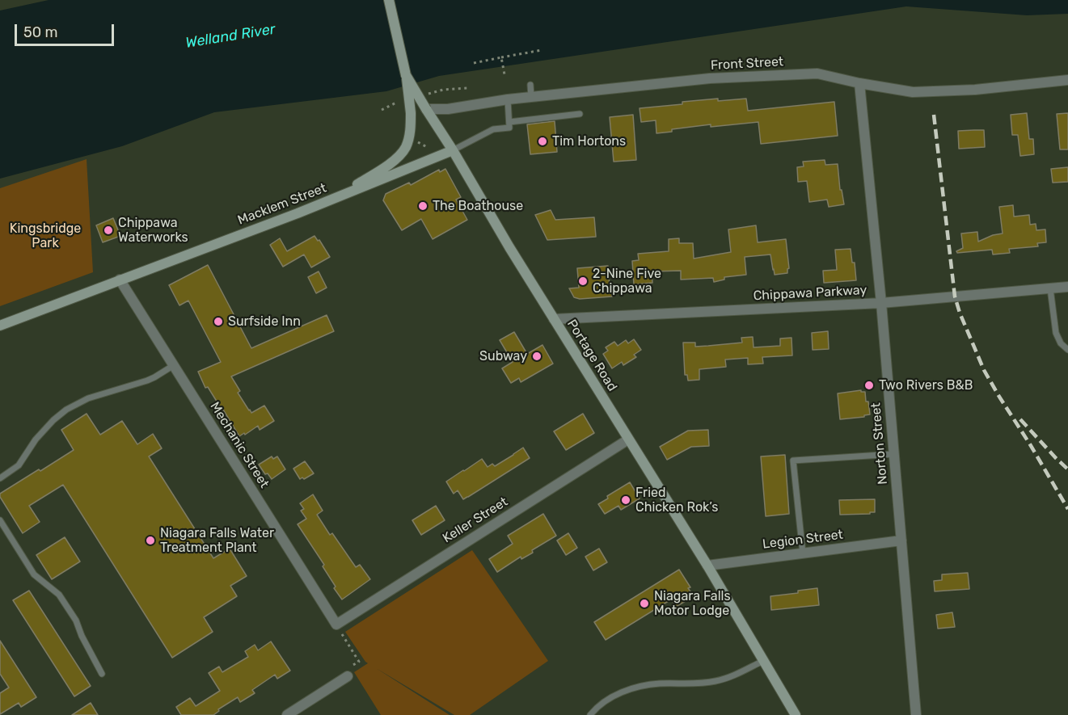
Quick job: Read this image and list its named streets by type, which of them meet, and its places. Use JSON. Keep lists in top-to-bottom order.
{
  "streets": {
    "main road": ["Macklem Street", "Portage Road"],
    "street": [
      "Front Street",
      "Chippawa Parkway",
      "Norton Street",
      "Mechanic Street",
      "Keller Street",
      "Legion Street"
    ]
  },
  "crossings": [
    ["Front Street", "Portage Road"],
    ["Front Street", "Norton Street"],
    ["Macklem Street", "Portage Road"],
    ["Macklem Street", "Mechanic Street"],
    ["Chippawa Parkway", "Portage Road"],
    ["Chippawa Parkway", "Norton Street"],
    ["Portage Road", "Keller Street"],
    ["Portage Road", "Legion Street"],
    ["Norton Street", "Legion Street"],
    ["Mechanic Street", "Keller Street"]
  ],
  "water": ["Welland River"],
  "parks": ["Kingsbridge Park"],
  "places": [
    "Tim Hortons",
    "The Boathouse",
    "Chippawa Waterworks",
    "2-Nine Five Chippawa",
    "Surfside Inn",
    "Subway",
    "Two Rivers B&B",
    "Fried Chicken Rok’s",
    "Niagara Falls Water Treatment Plant",
    "Niagara Falls Motor Lodge"
  ],
  "scale_bar": "50 m"
}
